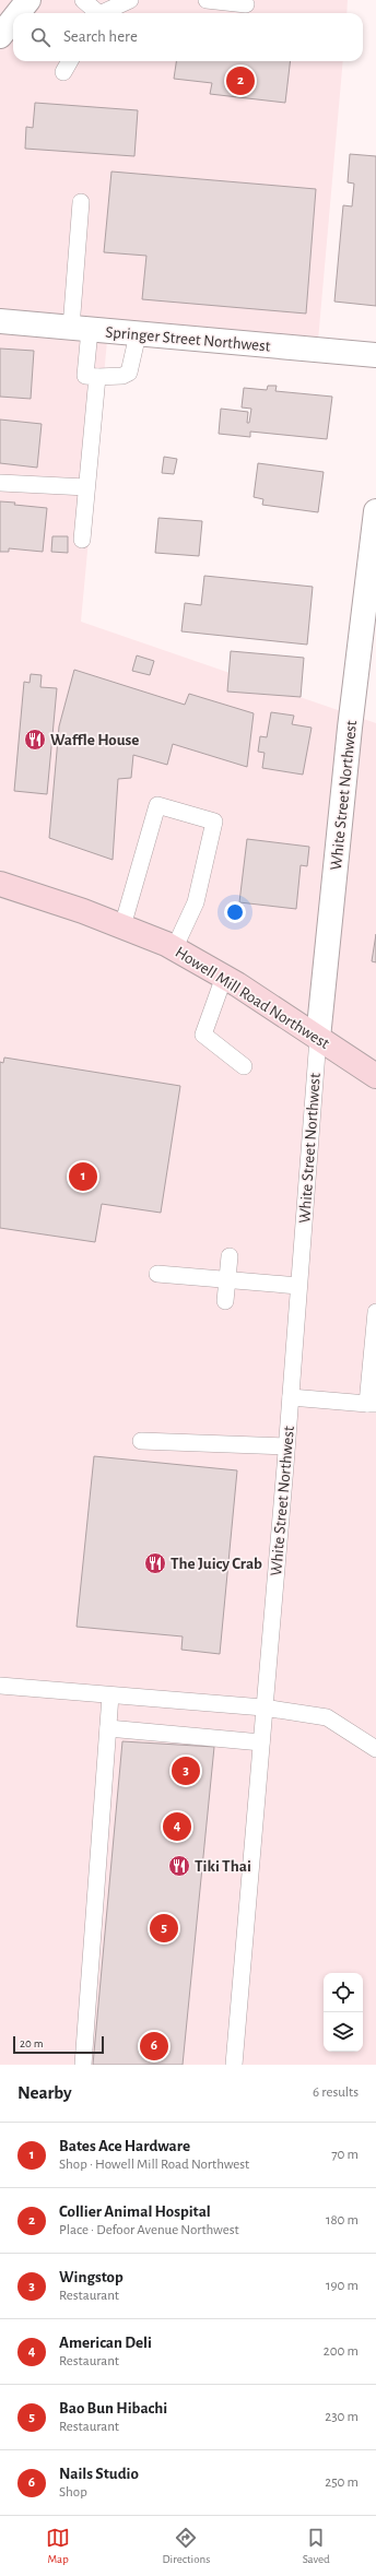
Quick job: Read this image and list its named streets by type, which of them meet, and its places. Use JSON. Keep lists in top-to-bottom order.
{
  "streets": {
    "main road": ["Howell Mill Road Northwest"],
    "street": ["Springer Street Northwest", "White Street Northwest"]
  },
  "crossings": [
    ["White Street Northwest", "Howell Mill Road Northwest"]
  ],
  "places": {
    "restaurant": ["Waffle House", "The Juicy Crab", "Tiki Thai"]
  },
  "scale_bar": "20 m",
  "page": {
    "search": "Search here",
    "pins": [
      "2",
      "1",
      "3",
      "4",
      "5",
      "6"
    ],
    "scale": "20 m",
    "heading": ["Nearby", "6 results"],
    "list": [
      {
        "mark": "1",
        "name": "Bates Ace Hardware",
        "note": "Shop · Howell Mill Road Northwest",
        "value": "70 m"
      },
      {
        "mark": "2",
        "name": "Collier Animal Hospital",
        "note": "Place · Defoor Avenue Northwest",
        "value": "180 m"
      },
      {
        "mark": "3",
        "name": "Wingstop",
        "note": "Restaurant",
        "value": "190 m"
      },
      {
        "mark": "4",
        "name": "American Deli",
        "note": "Restaurant",
        "value": "200 m"
      },
      {
        "mark": "5",
        "name": "Bao Bun Hibachi",
        "note": "Restaurant",
        "value": "230 m"
      },
      {
        "mark": "6",
        "name": "Nails Studio",
        "note": "Shop",
        "value": "250 m"
      }
    ],
    "nav": ["Map", "Directions", "Saved"]
  }
}
